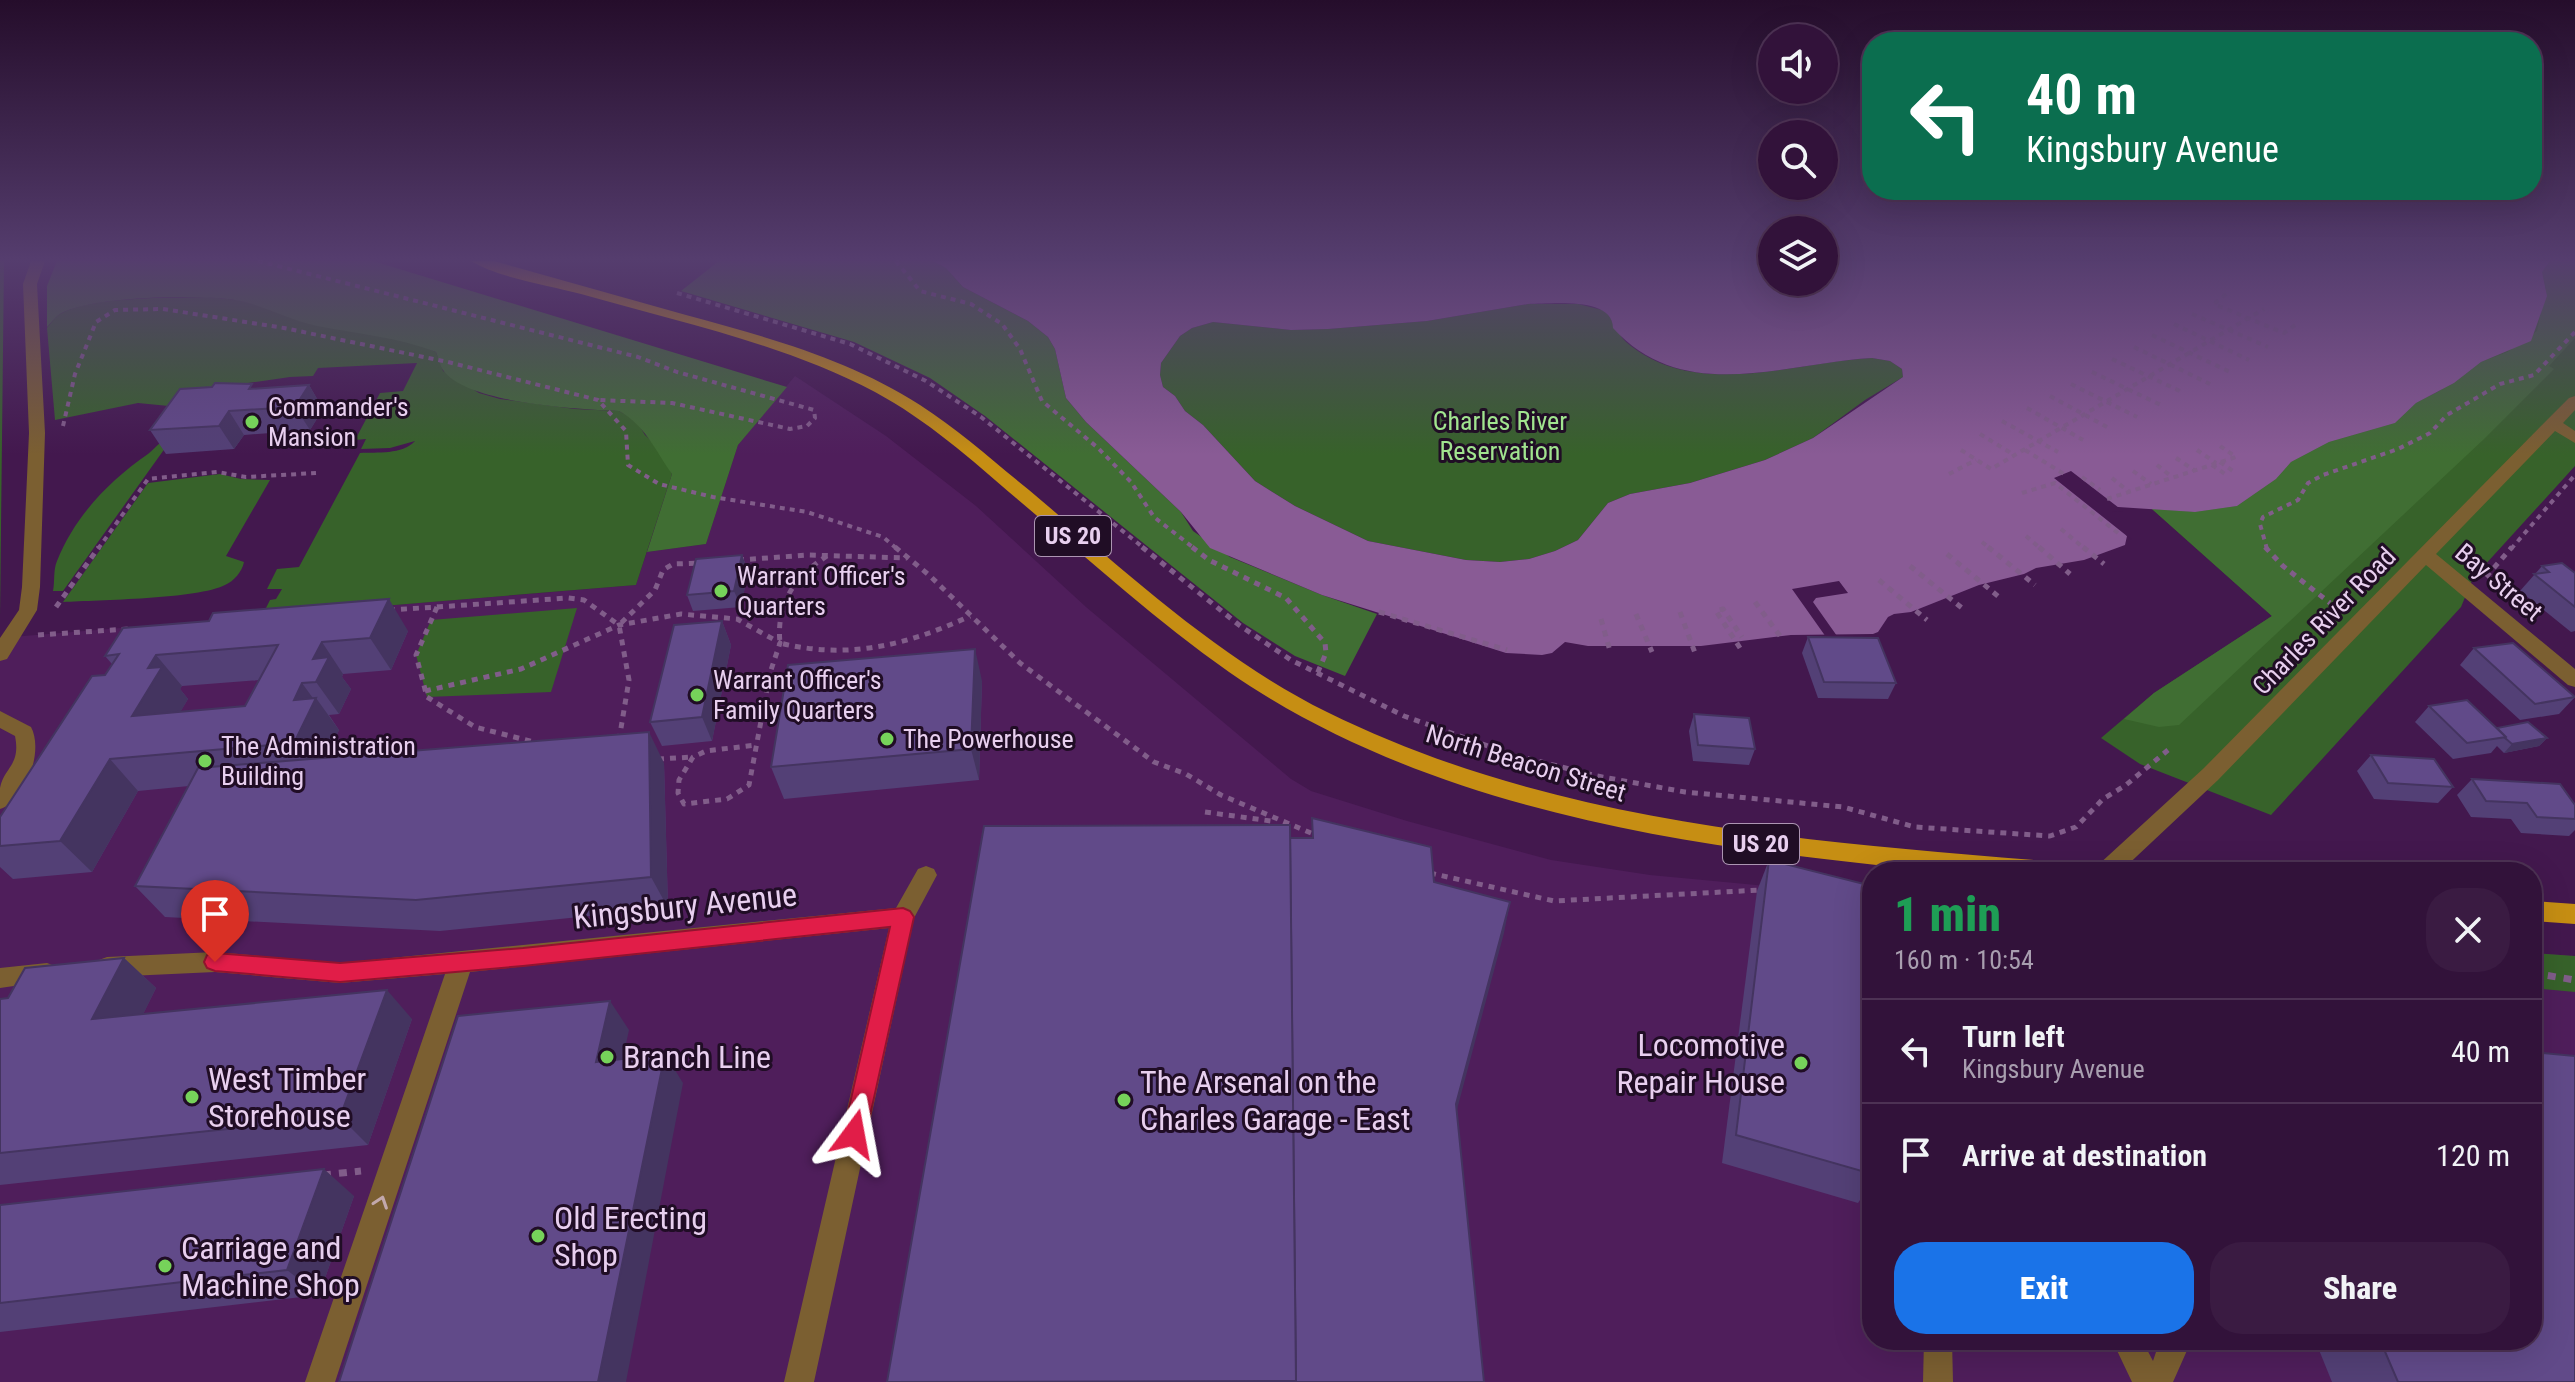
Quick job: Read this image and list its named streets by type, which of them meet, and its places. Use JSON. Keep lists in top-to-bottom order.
{
  "streets": {
    "main road": ["US 20", "North Beacon Street"],
    "street": ["Bay Street", "Charles River Road", "Kingsbury Avenue"]
  },
  "crossings": [
    ["Bay Street", "Charles River Road"]
  ],
  "parks": ["Charles River Reservation"],
  "places": [
    "Commander's Mansion",
    "Warrant Officer's Quarters",
    "Warrant Officer's Family Quarters",
    "The Powerhouse",
    "The Administration Building",
    "Branch Line",
    "Locomotive Repair House",
    "West Timber Storehouse",
    "The Arsenal on the Charles Garage - East",
    "Old Erecting Shop",
    "Carriage and Machine Shop"
  ],
  "page": {
    "turn": ["40 m", "Kingsbury Avenue"],
    "heading": ["1 min", "160 m · 10:54"],
    "list": [
      {
        "name": "Turn left",
        "note": "Kingsbury Avenue",
        "value": "40 m"
      },
      {
        "name": "Arrive at destination",
        "value": "120 m"
      }
    ],
    "buttons": ["Exit", "Share"]
  }
}
